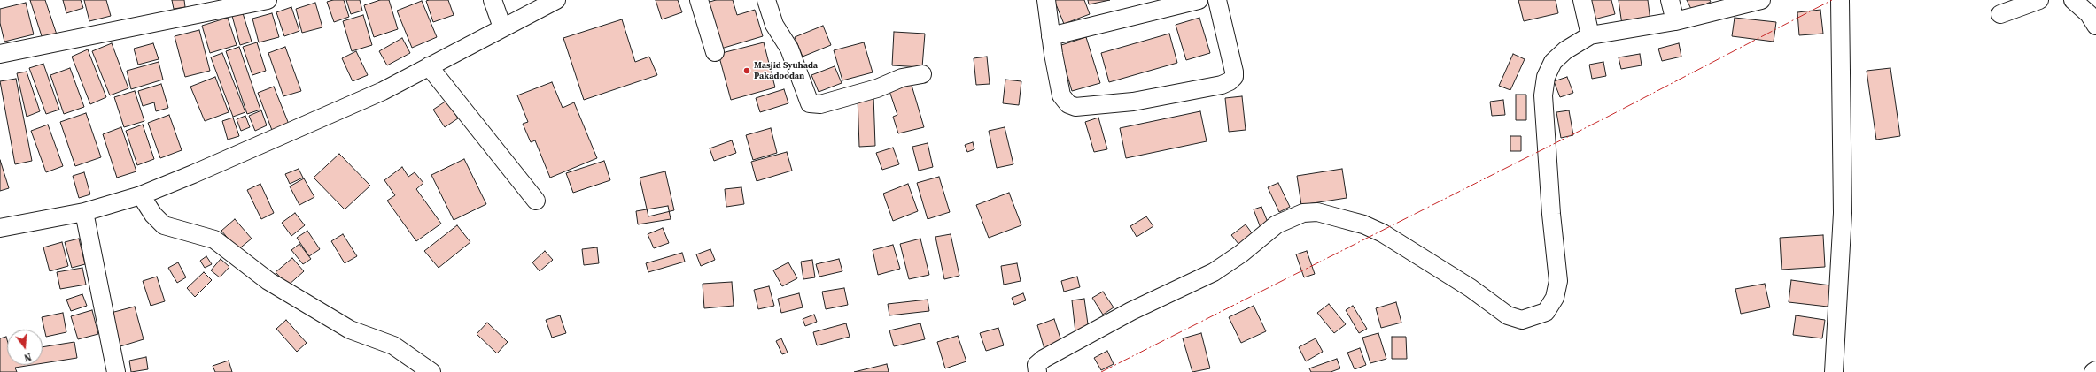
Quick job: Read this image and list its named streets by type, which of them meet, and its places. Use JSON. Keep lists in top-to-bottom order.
{
  "places": ["Masjid Syuhada Pakadoodan"],
  "north": "bottom"
}
